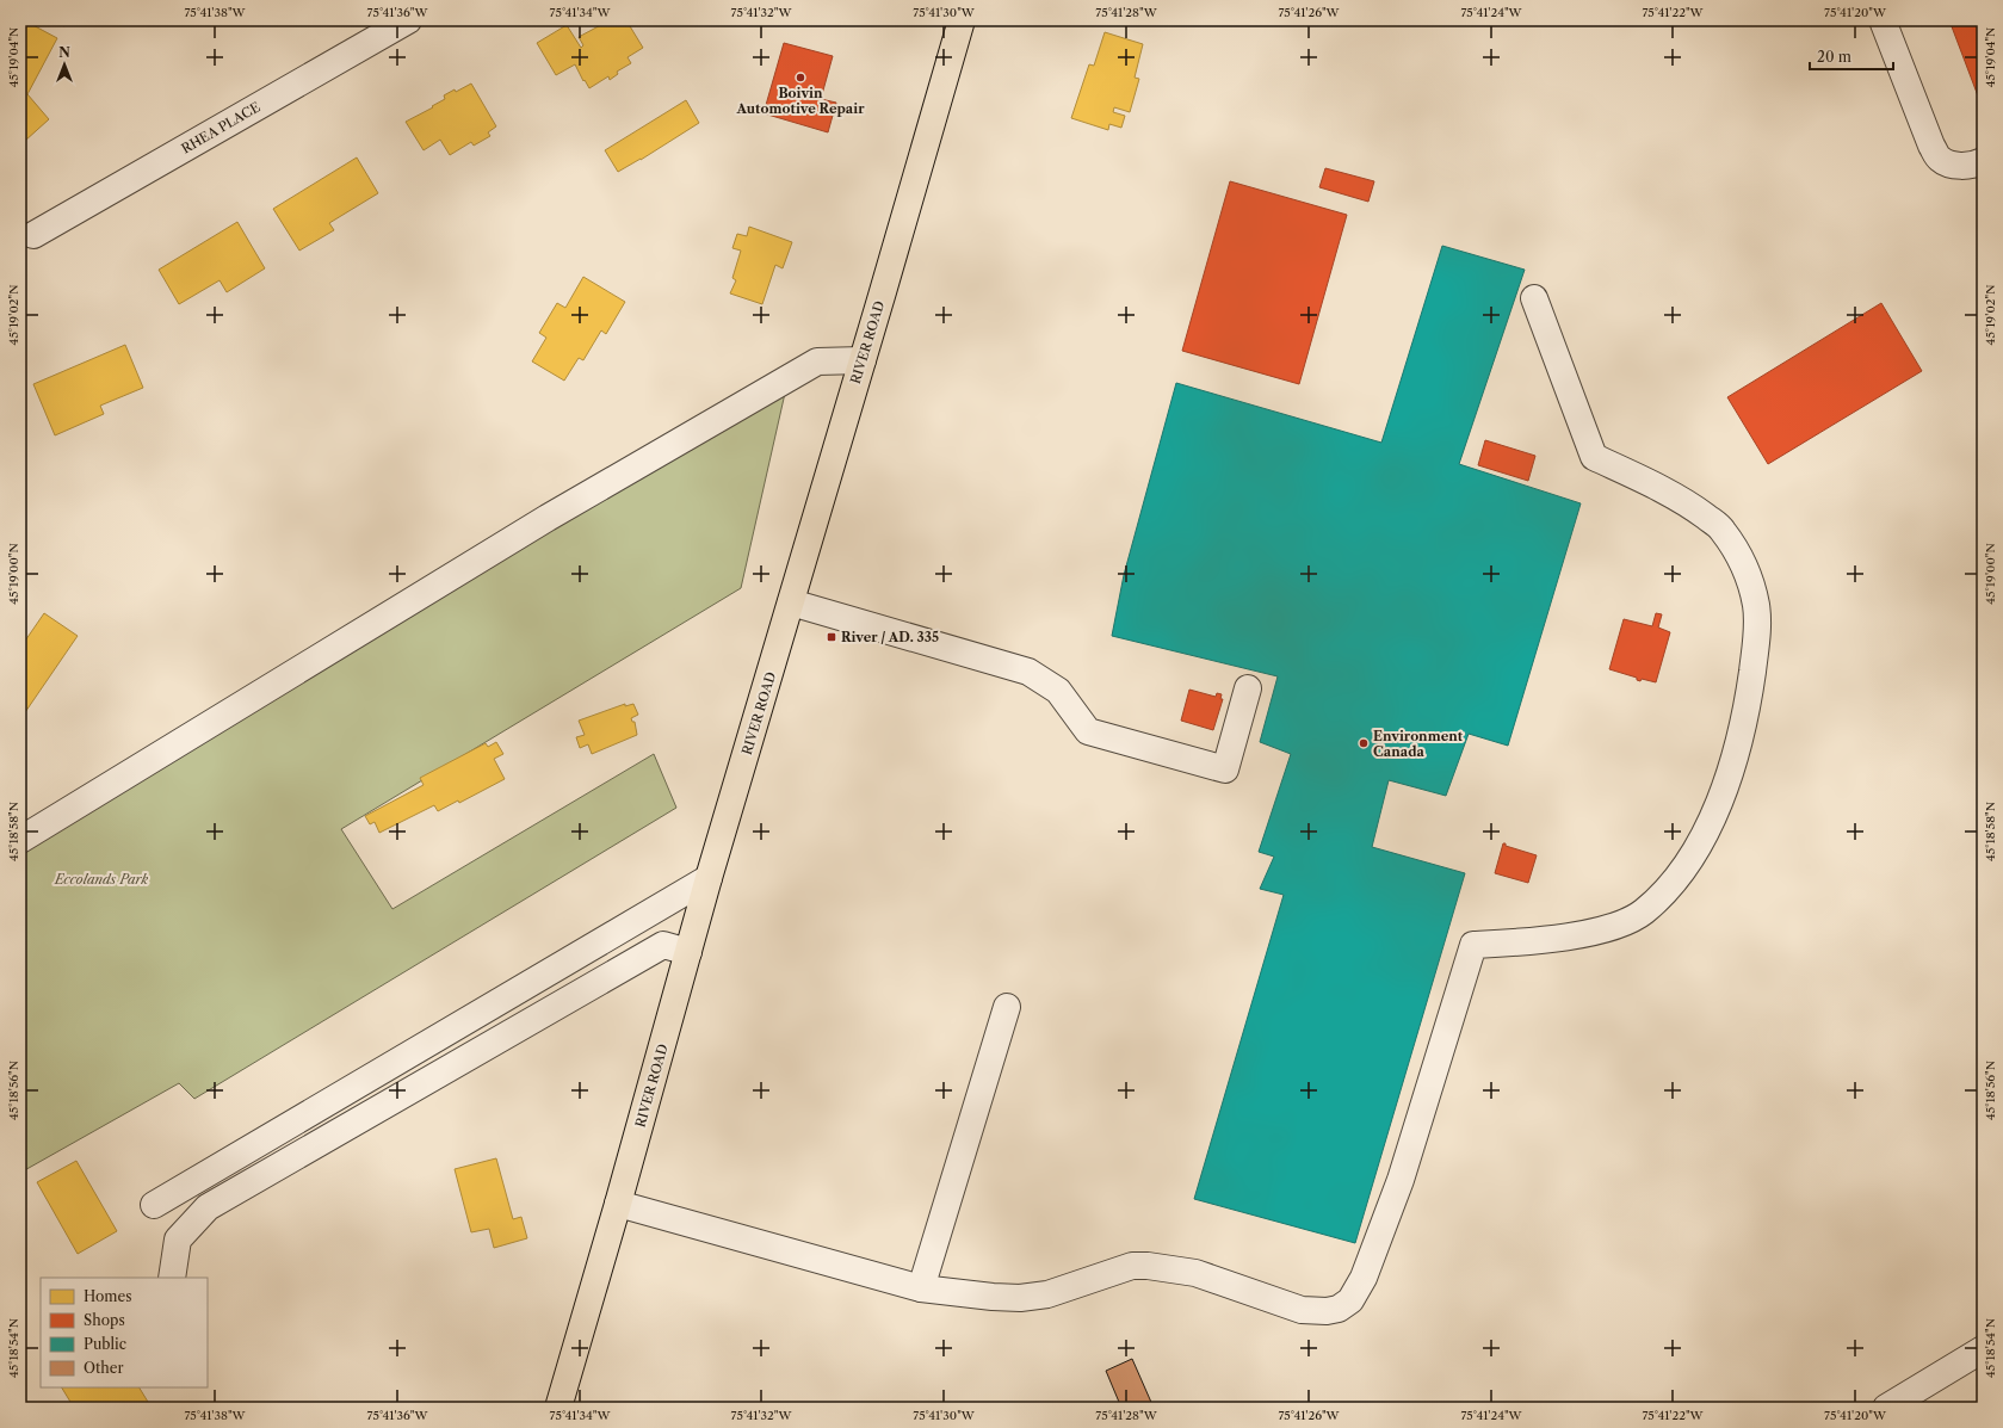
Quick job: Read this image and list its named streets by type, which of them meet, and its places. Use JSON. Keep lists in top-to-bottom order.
{
  "streets": {
    "main road": ["RIVER ROAD"],
    "street": ["RHEA PLACE"]
  },
  "parks": ["Eccolands Park"],
  "places": {
    "other": ["Boivin Automotive Repair", "Environment Canada"],
    "transit": ["River / AD. 335"]
  },
  "legend": [
    "Homes",
    "Shops",
    "Public",
    "Other"
  ],
  "scale_bar": "20 m",
  "north": "top",
  "coordinates": [
    "75°41'38\"W",
    "75°41'36\"W",
    "75°41'34\"W",
    "75°41'32\"W",
    "75°41'30\"W",
    "75°41'28\"W",
    "75°41'26\"W",
    "75°41'24\"W",
    "75°41'22\"W",
    "75°41'20\"W",
    "45°19'04\"N",
    "45°19'02\"N",
    "45°19'00\"N",
    "45°18'58\"N",
    "45°18'56\"N",
    "45°18'54\"N"
  ]
}
